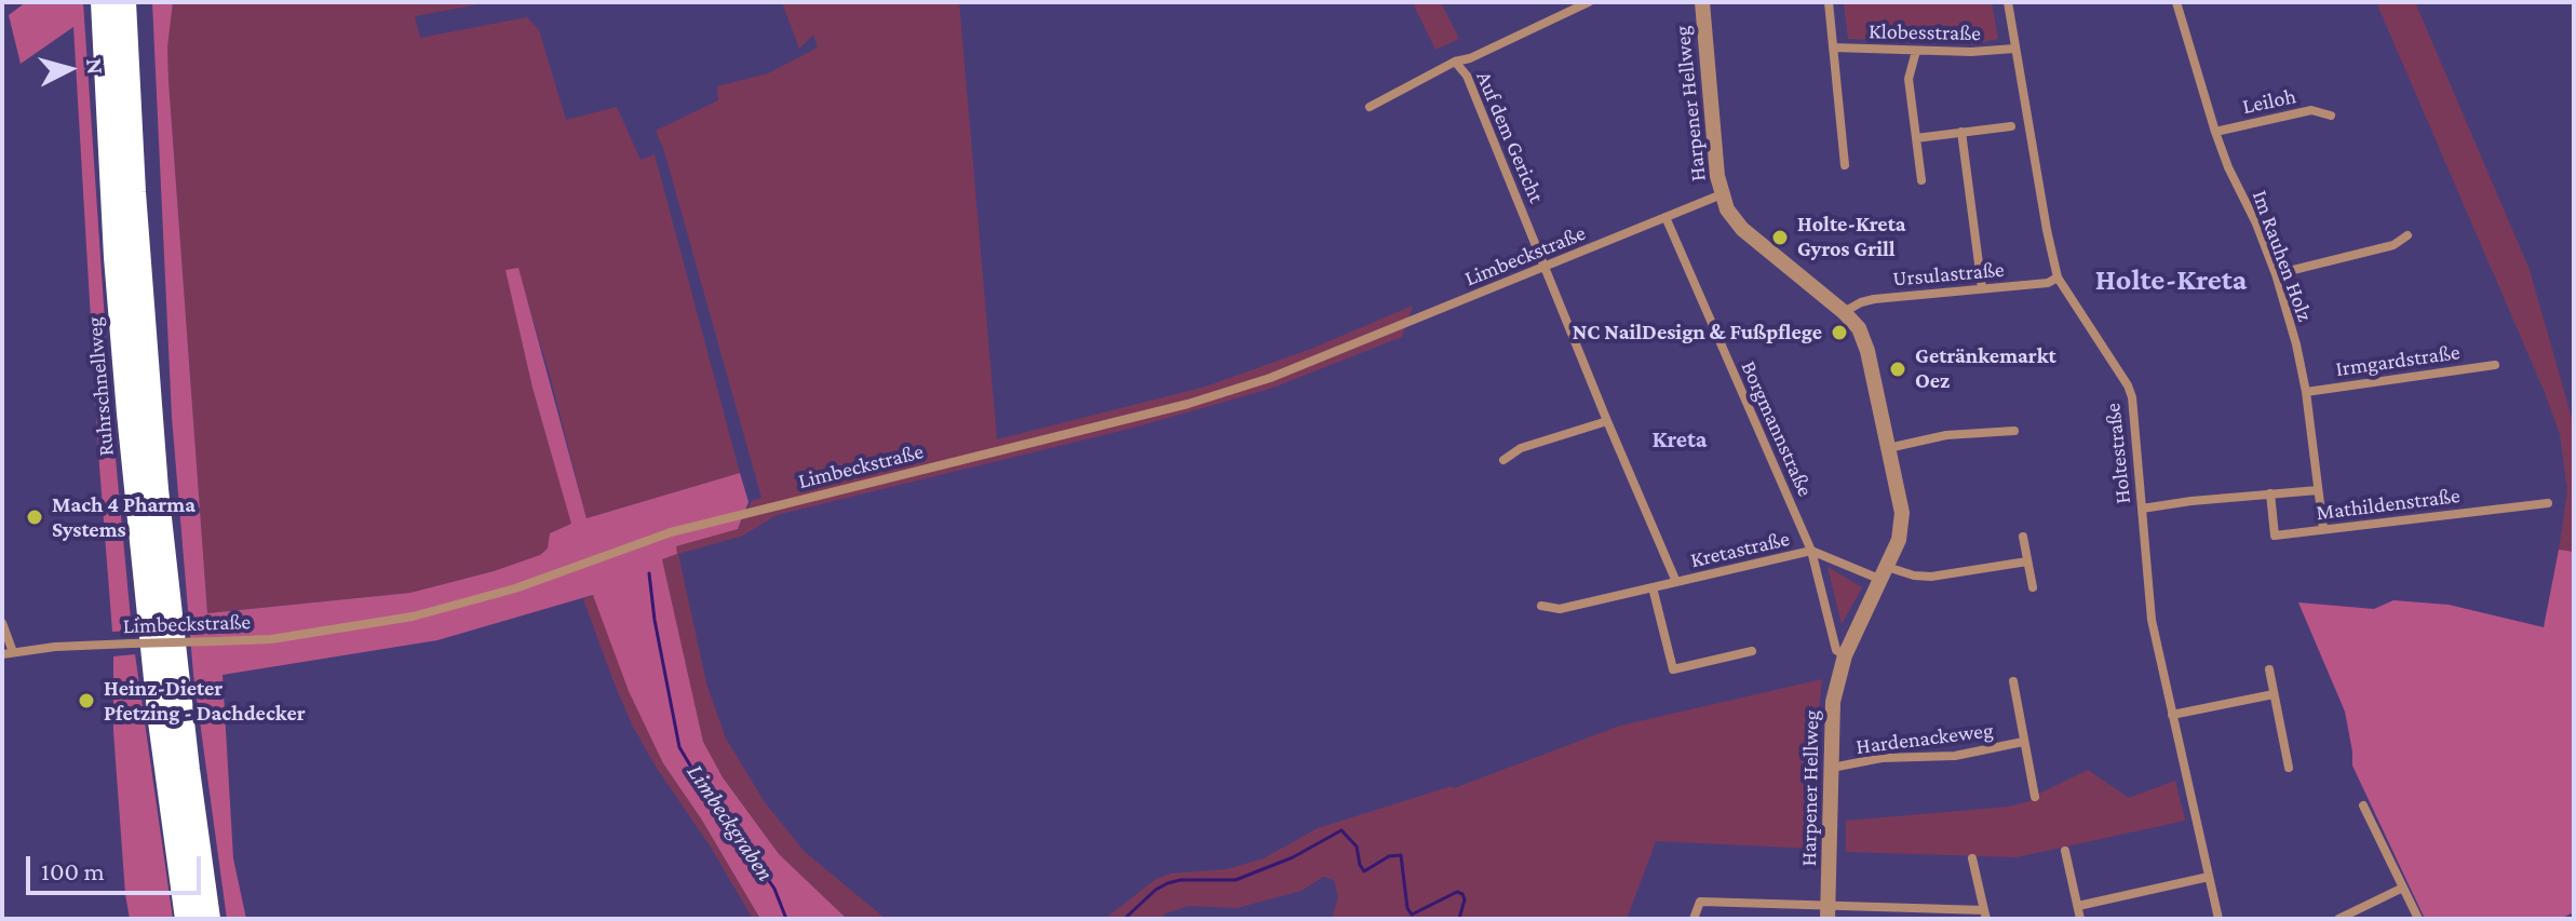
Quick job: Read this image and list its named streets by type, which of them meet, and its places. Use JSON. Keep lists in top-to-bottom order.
{
  "streets": {
    "highway": ["Ruhrschnellweg"],
    "street": [
      "Klobesstraße",
      "Leiloh",
      "Harpener Hellweg",
      "Auf dem Gericht",
      "Limbeckstraße",
      "Im Rauhen Holz",
      "Ursulastraße",
      "Irmgardstraße",
      "Borgmannstraße",
      "Holtestraße",
      "Mathildenstraße",
      "Kretastraße",
      "Hardenackeweg"
    ]
  },
  "crossings": [
    ["Klobesstraße", "Holtestraße"],
    ["Leiloh", "Im Rauhen Holz"],
    ["Harpener Hellweg", "Limbeckstraße"],
    ["Harpener Hellweg", "Ursulastraße"],
    ["Harpener Hellweg", "Borgmannstraße"],
    ["Harpener Hellweg", "Kretastraße"],
    ["Harpener Hellweg", "Hardenackeweg"],
    ["Auf dem Gericht", "Limbeckstraße"],
    ["Auf dem Gericht", "Kretastraße"],
    ["Limbeckstraße", "Borgmannstraße"],
    ["Im Rauhen Holz", "Irmgardstraße"],
    ["Im Rauhen Holz", "Mathildenstraße"],
    ["Ursulastraße", "Holtestraße"],
    ["Borgmannstraße", "Kretastraße"],
    ["Holtestraße", "Mathildenstraße"]
  ],
  "districts": ["Holte-Kreta", "Kreta"],
  "water": ["Limbeckgraben"],
  "places": [
    "Holte-Kreta Gyros Grill",
    "NC NailDesign & Fußpflege",
    "Getränkemarkt Oez",
    "Mach 4 Pharma Systems",
    "Heinz-Dieter Pfetzing - Dachdecker"
  ],
  "scale_bar": "100 m",
  "north": "right"
}
